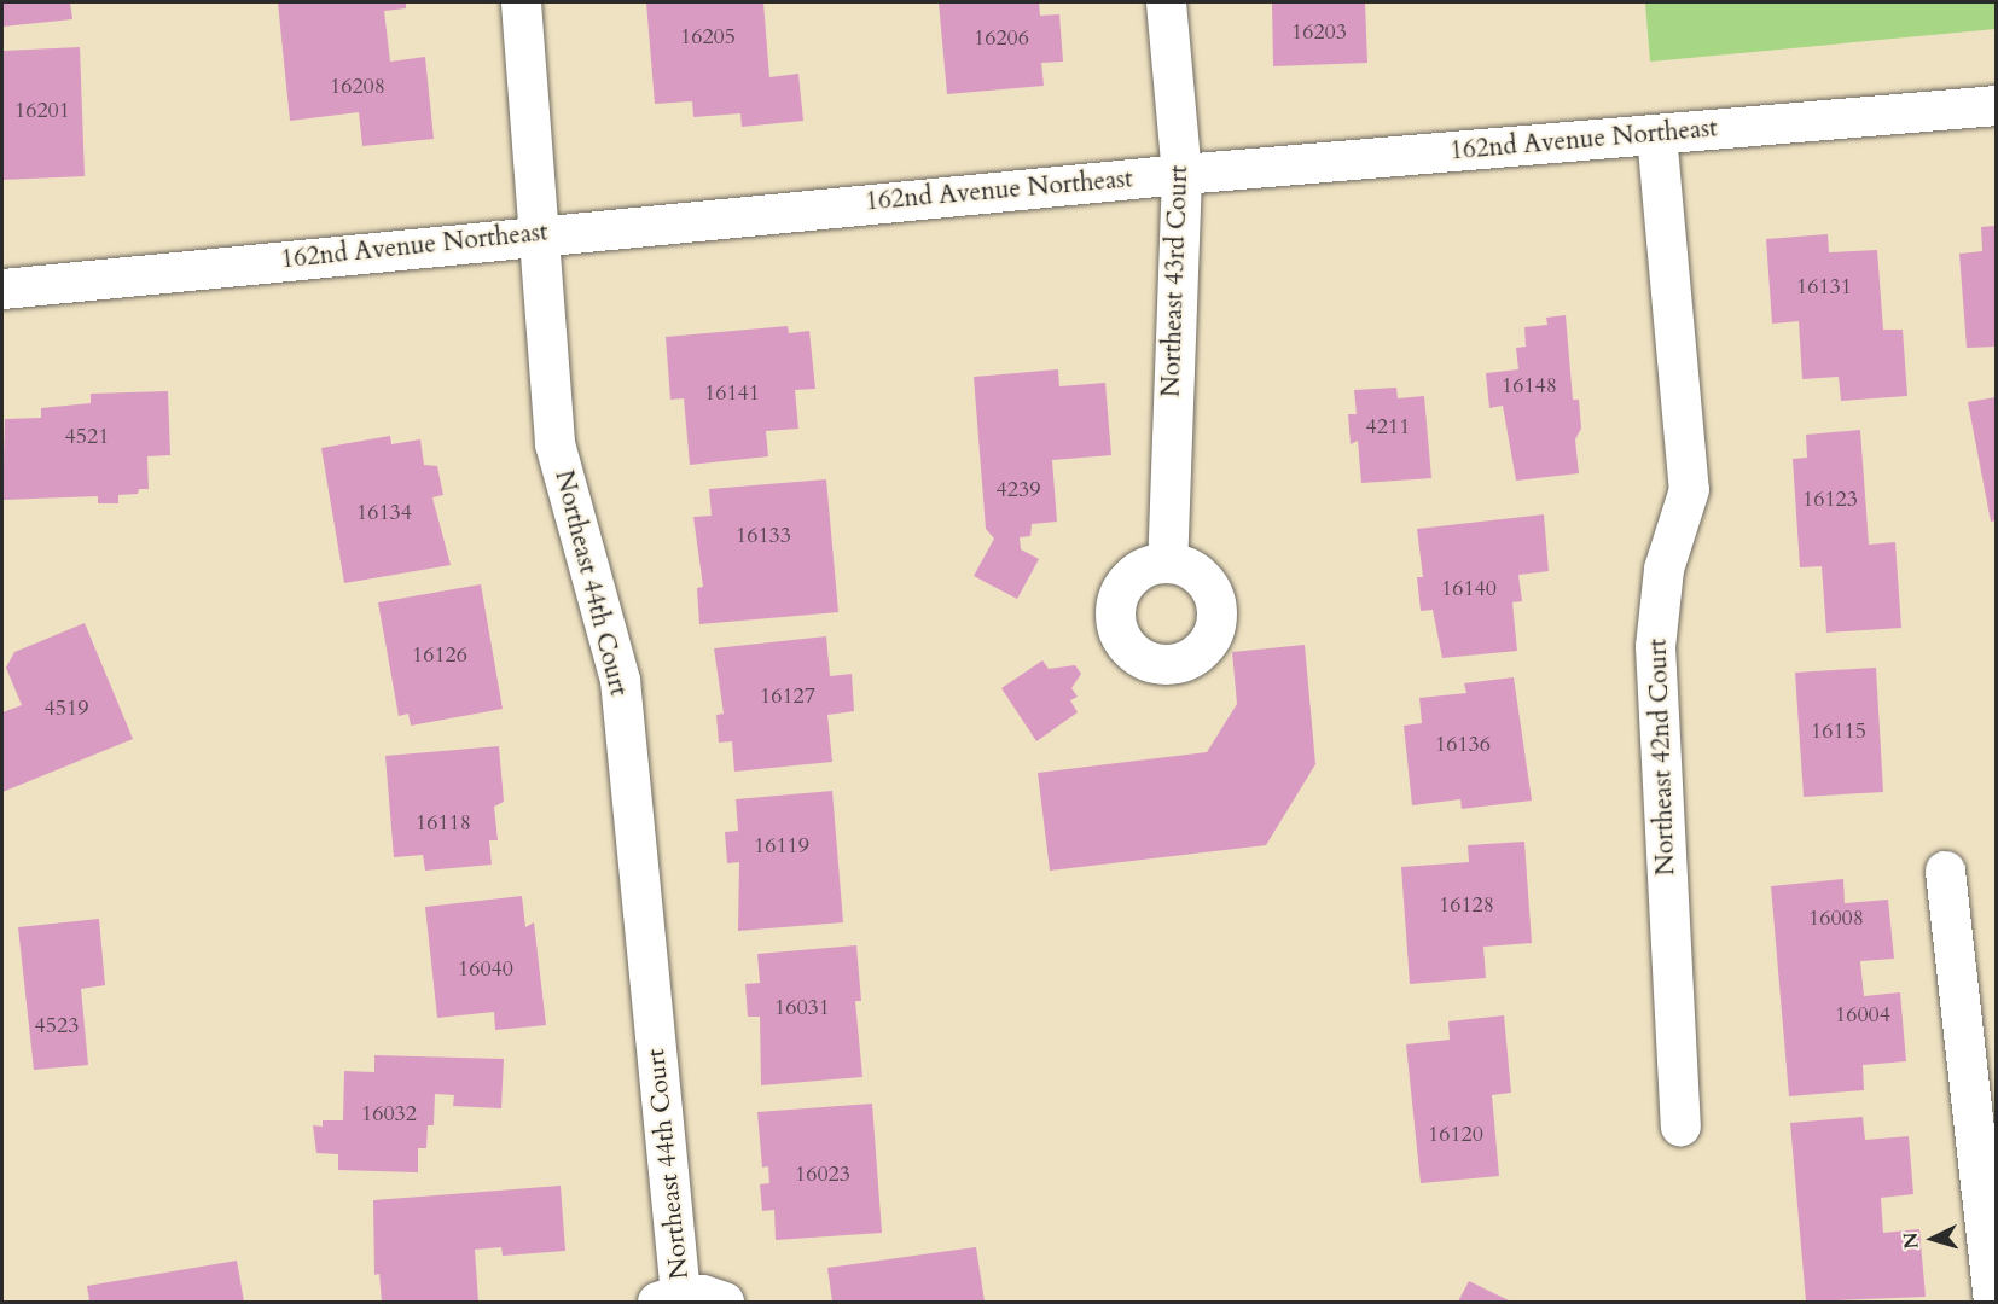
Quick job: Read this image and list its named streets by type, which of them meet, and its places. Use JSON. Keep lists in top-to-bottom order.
{
  "streets": {
    "street": [
      "162nd Avenue Northeast",
      "Northeast 43rd Court",
      "Northeast 44th Court",
      "Northeast 42nd Court"
    ]
  },
  "crossings": [
    ["162nd Avenue Northeast", "Northeast 43rd Court"],
    ["162nd Avenue Northeast", "Northeast 44th Court"],
    ["162nd Avenue Northeast", "Northeast 42nd Court"]
  ],
  "house_numbers": [
    "16203",
    "16205",
    "16206",
    "16208",
    "16201",
    "16131",
    "16148",
    "16141",
    "4211",
    "4521",
    "4239",
    "16123",
    "16134",
    "16133",
    "16140",
    "16126",
    "16127",
    "4519",
    "16115",
    "16136",
    "16118",
    "16119",
    "16128",
    "16008",
    "16040",
    "16031",
    "16004",
    "4523",
    "16032",
    "16120",
    "16023"
  ],
  "north": "left"
}
